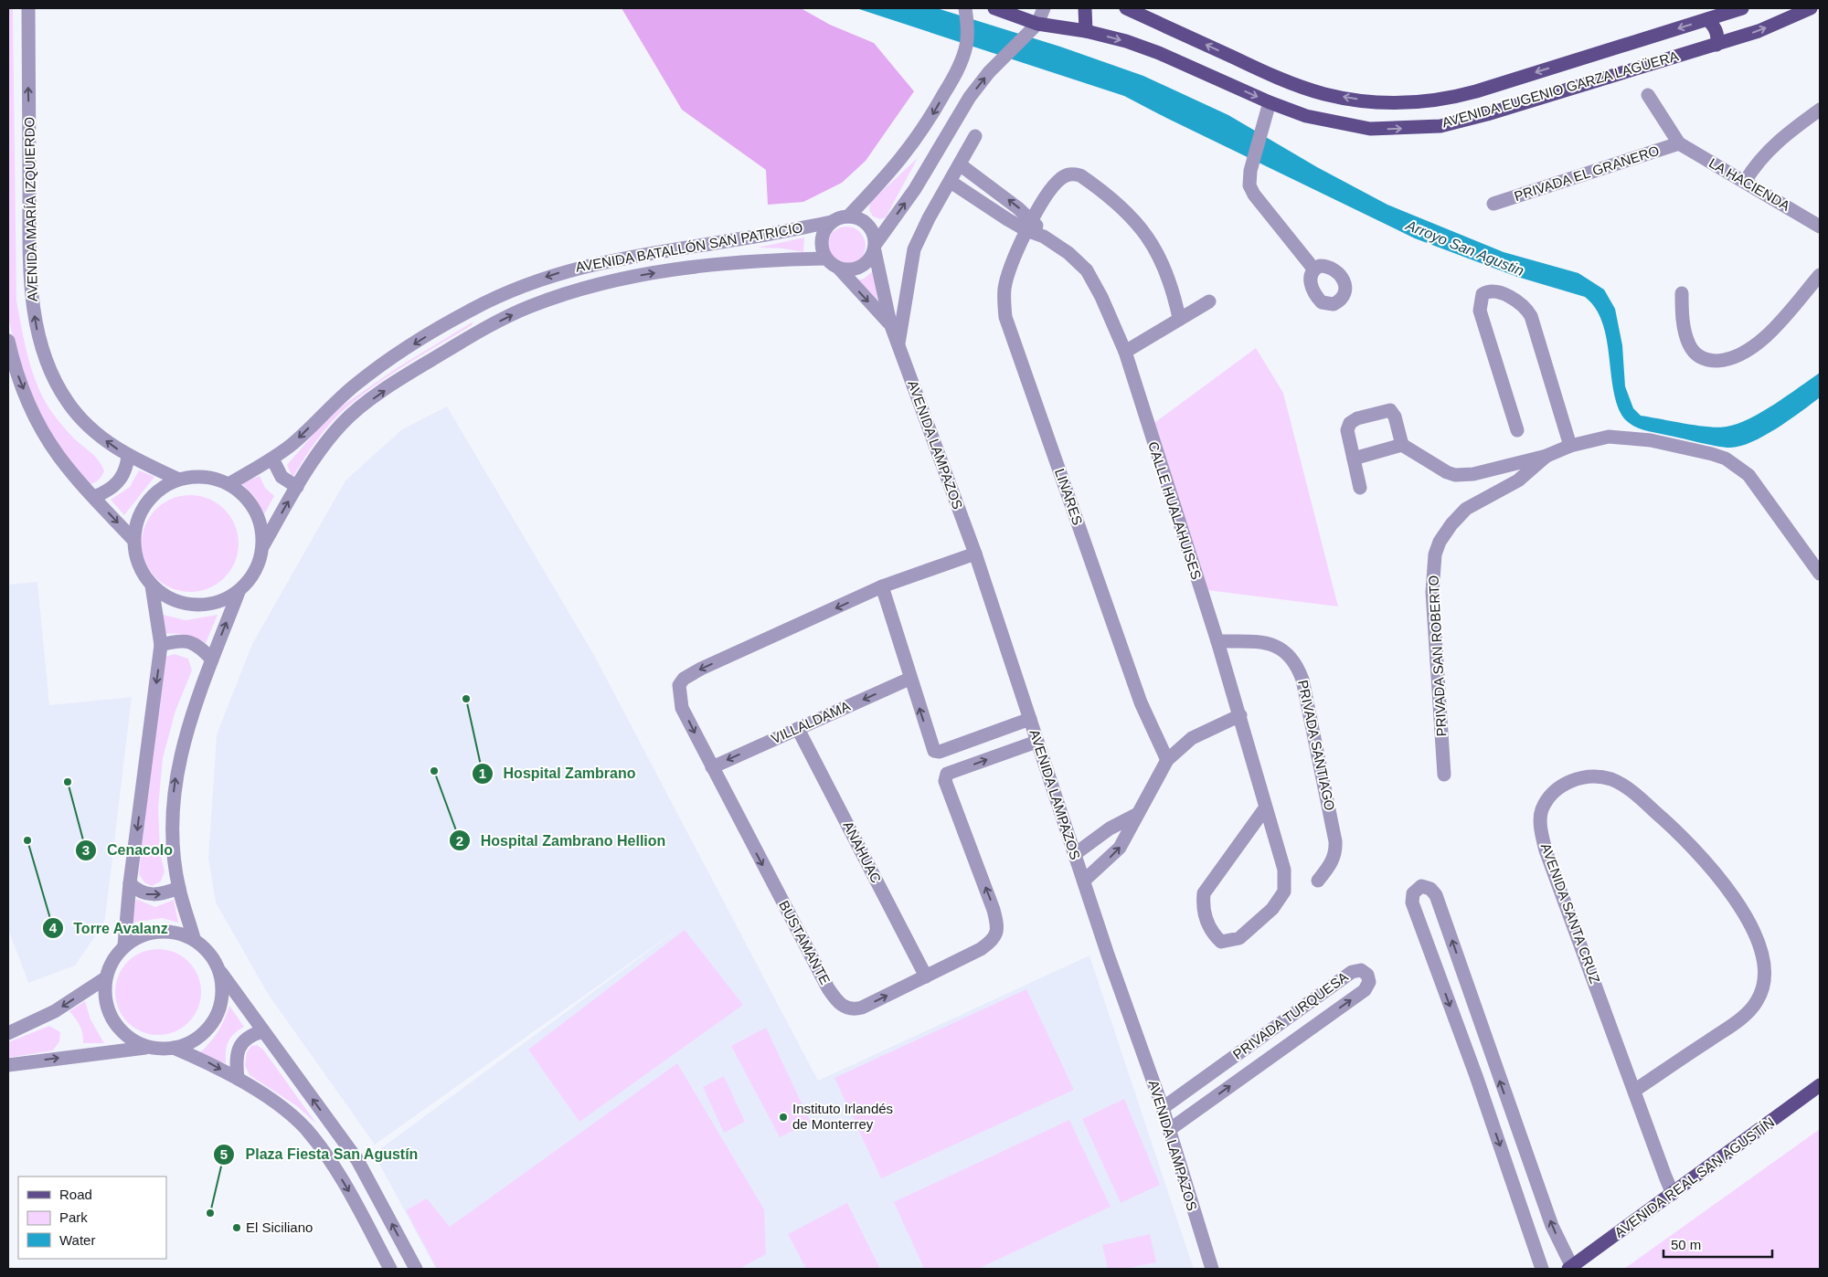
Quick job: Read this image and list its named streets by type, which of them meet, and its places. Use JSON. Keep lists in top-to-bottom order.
{
  "streets": {
    "main road": ["AVENIDA EUGENIO GARZA LAGÜERA", "AVENIDA REAL SAN AGUSTÍN"],
    "street": [
      "PRIVADA EL GRANERO",
      "LA HACIENDA",
      "AVENIDA MARÍA IZQUIERDO",
      "AVENIDA BATALLÓN SAN PATRICIO",
      "AVENIDA LAMPAZOS",
      "LINARES",
      "CALLE HUALAHUISES",
      "PRIVADA SAN ROBERTO",
      "VILLALDAMA",
      "PRIVADA SANTIAGO",
      "ANAHUAC",
      "AVENIDA SANTA CRUZ",
      "BUSTAMANTE",
      "PRIVADA TURQUESA"
    ]
  },
  "crossings": [
    ["PRIVADA EL GRANERO", "LA HACIENDA"],
    ["AVENIDA MARÍA IZQUIERDO", "AVENIDA BATALLÓN SAN PATRICIO"],
    ["AVENIDA BATALLÓN SAN PATRICIO", "AVENIDA LAMPAZOS"],
    ["AVENIDA LAMPAZOS", "BUSTAMANTE"],
    ["AVENIDA LAMPAZOS", "PRIVADA TURQUESA"],
    ["LINARES", "CALLE HUALAHUISES"],
    ["CALLE HUALAHUISES", "PRIVADA SANTIAGO"],
    ["VILLALDAMA", "ANAHUAC"],
    ["VILLALDAMA", "BUSTAMANTE"],
    ["ANAHUAC", "BUSTAMANTE"],
    ["AVENIDA SANTA CRUZ", "AVENIDA REAL SAN AGUSTÍN"]
  ],
  "one_way": ["VILLALDAMA"],
  "water": ["Arroyo San Agustin"],
  "places": [
    "Hospital Zambrano",
    "Hospital Zambrano Hellion",
    "Cenacolo",
    "Torre Avalanz",
    "Instituto Irlandés de Monterrey",
    "Plaza Fiesta San Agustín",
    "El Siciliano"
  ],
  "legend": ["Road", "Park", "Water"],
  "scale_bar": "50 m"
}
